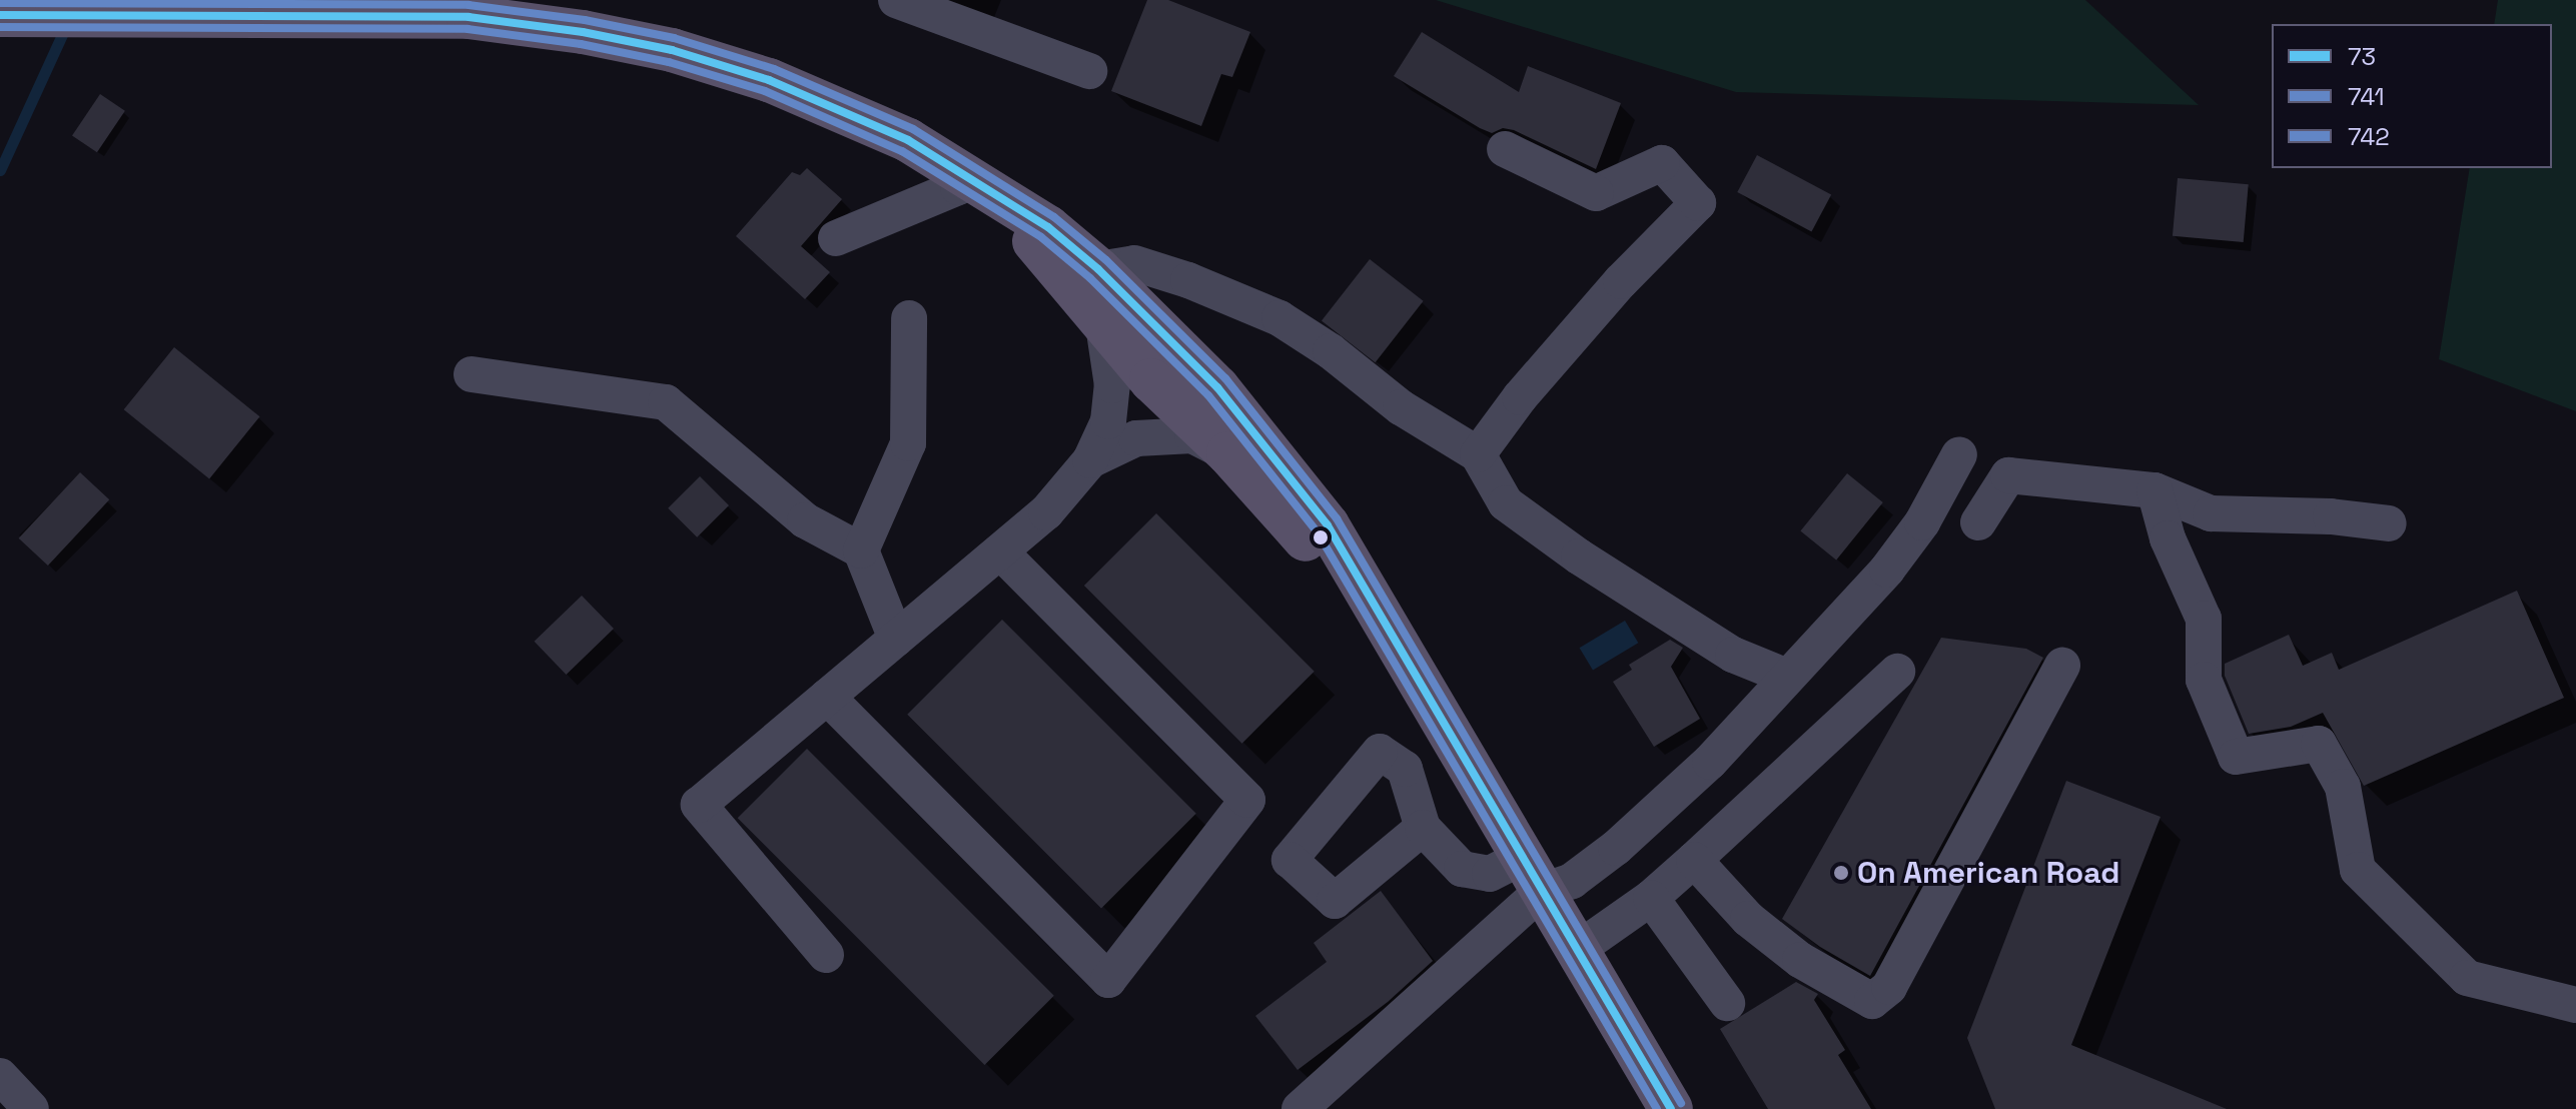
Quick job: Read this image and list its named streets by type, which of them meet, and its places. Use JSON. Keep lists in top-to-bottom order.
{
  "places": ["On American Road"],
  "lines": ["transit line 742", "transit line 73", "transit line 741"],
  "legend": ["73", "741", "742"]
}
